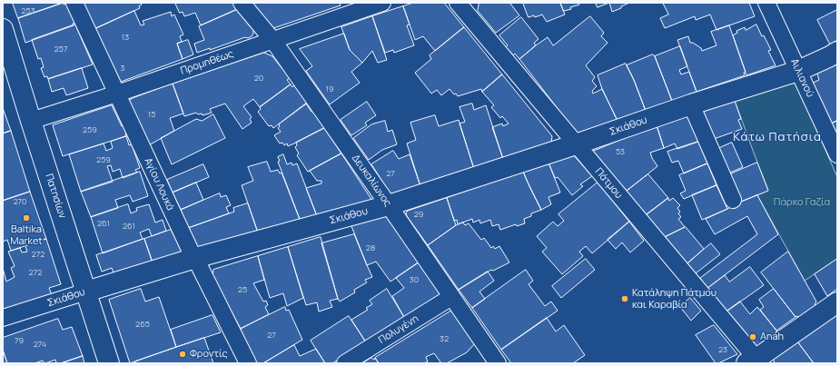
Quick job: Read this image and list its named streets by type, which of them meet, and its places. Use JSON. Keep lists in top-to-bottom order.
{
  "streets": {
    "street": [
      "Προμηθέως",
      "Αιλιανού",
      "Σκιάθου",
      "Δευκαλίωνος",
      "Πάτμου",
      "Αγίου Λουκά",
      "Πατησίων",
      "Πολυγένη"
    ]
  },
  "crossings": [
    ["Προμηθέως", "Δευκαλίωνος"],
    ["Προμηθέως", "Αγίου Λουκά"],
    ["Προμηθέως", "Πατησίων"],
    ["Αιλιανού", "Σκιάθου"],
    ["Σκιάθου", "Δευκαλίωνος"],
    ["Σκιάθου", "Πάτμου"],
    ["Σκιάθου", "Αγίου Λουκά"],
    ["Σκιάθου", "Πατησίων"],
    ["Δευκαλίωνος", "Πολυγένη"]
  ],
  "districts": ["Κάτω Πατήσια"],
  "parks": ["Πάρκο Γαζία"],
  "places": [
    "Baltika Market",
    "Κατάληψη Πάτμου και Καραβία",
    "Anah",
    "Φροντίς"
  ],
  "house_numbers": [
    "253",
    "13",
    "257",
    "3",
    "20",
    "19",
    "15",
    "259",
    "53",
    "259",
    "27",
    "270",
    "29",
    "261",
    "261",
    "28",
    "272",
    "272",
    "30",
    "25",
    "265",
    "27",
    "32",
    "79",
    "274",
    "23"
  ]
}
